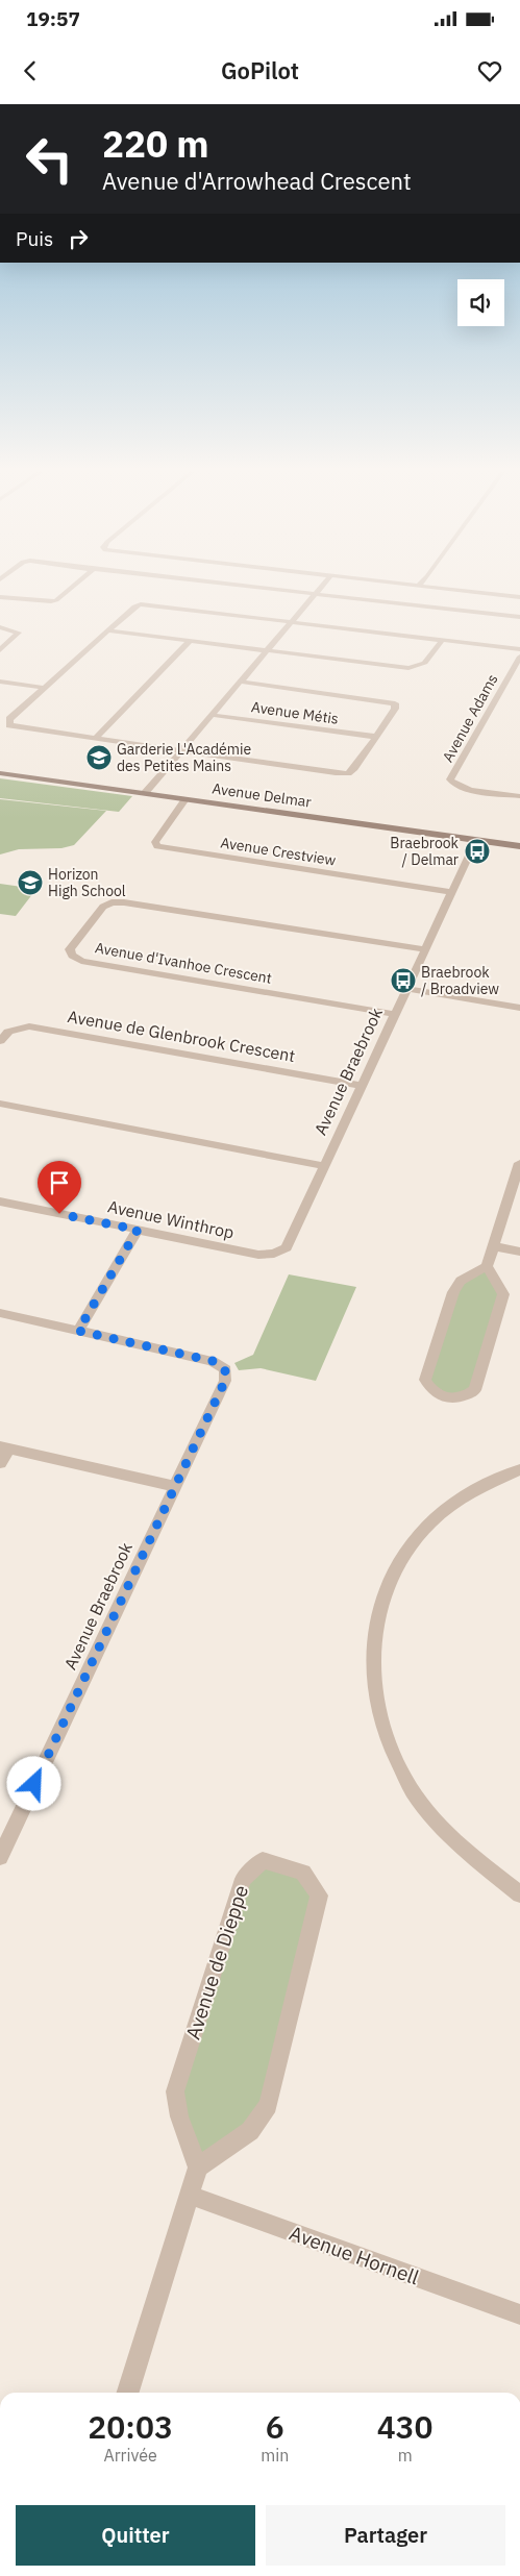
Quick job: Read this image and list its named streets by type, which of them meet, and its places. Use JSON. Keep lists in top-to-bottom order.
{
  "streets": {
    "street": [
      "Avenue Métis",
      "Avenue Adams",
      "Avenue Delmar",
      "Avenue Crestview",
      "Avenue d'Ivanhoe Crescent",
      "Avenue de Glenbrook Crescent",
      "Avenue Braebrook",
      "Avenue Winthrop",
      "Avenue de Dieppe",
      "Avenue Hornell"
    ]
  },
  "crossings": [
    ["Avenue Delmar", "Avenue Crestview"],
    ["Avenue Delmar", "Avenue Braebrook"],
    ["Avenue Crestview", "Avenue Braebrook"],
    ["Avenue d'Ivanhoe Crescent", "Avenue Braebrook"],
    ["Avenue de Glenbrook Crescent", "Avenue Braebrook"],
    ["Avenue Braebrook", "Avenue Winthrop"]
  ],
  "places": {
    "school or university": ["Garderie L'Académie des Petites Mains", "Horizon High School"],
    "bus stop": ["Braebrook / Delmar", "Braebrook / Broadview"]
  },
  "page": {
    "status": "19:57",
    "header": "GoPilot",
    "turn": ["220 m", "Avenue d'Arrowhead Crescent"],
    "then": "Puis",
    "eta": [
      "20:03",
      "Arrivée",
      "6",
      "min",
      "430",
      "m"
    ],
    "buttons": ["Quitter", "Partager"]
  }
}
